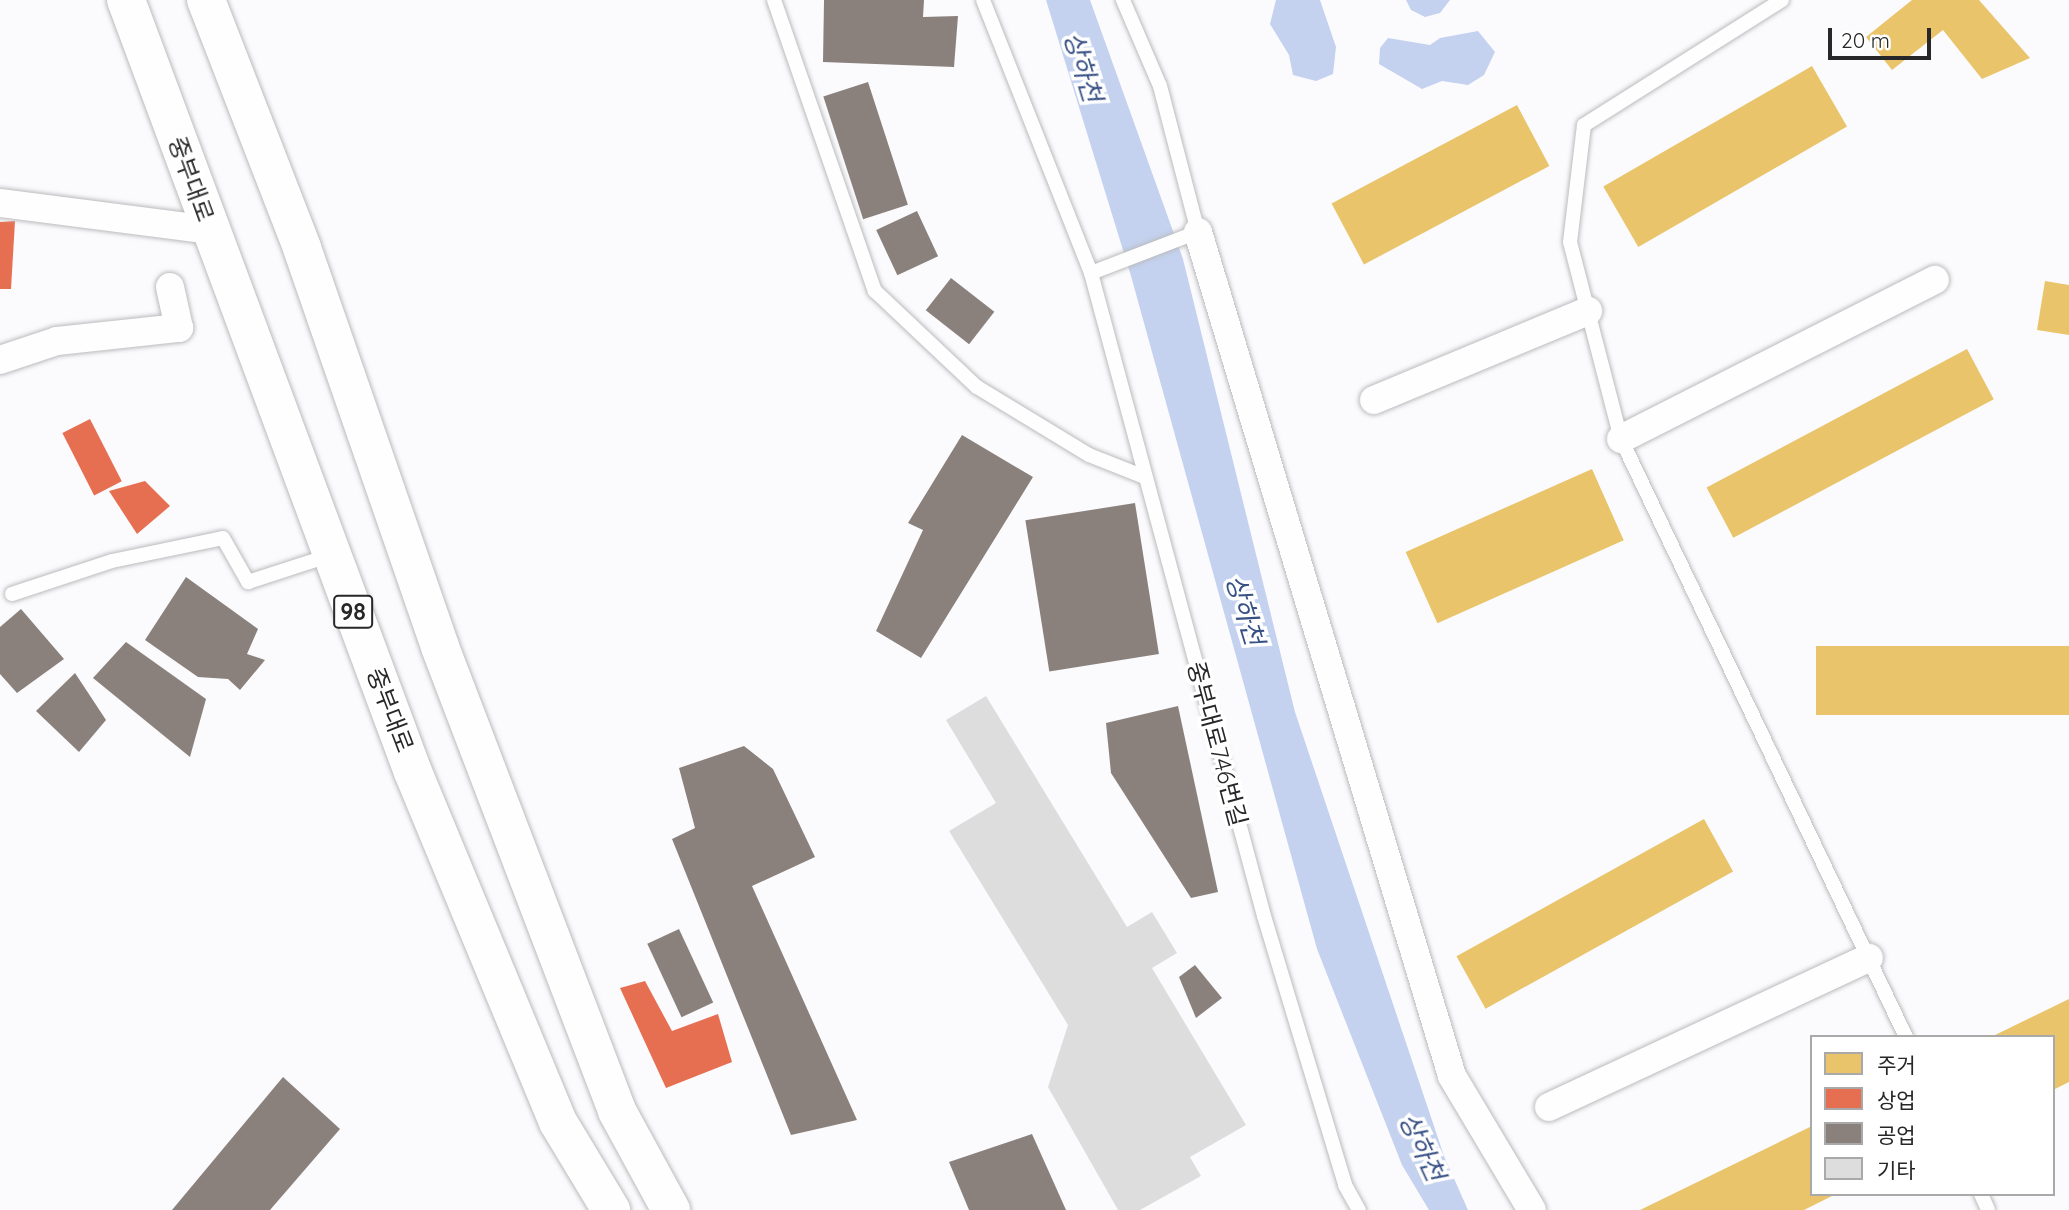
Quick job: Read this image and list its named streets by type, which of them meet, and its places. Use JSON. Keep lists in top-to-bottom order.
{
  "streets": {
    "main road": ["중부대로", "98"],
    "lane": ["중부대로746번길"]
  },
  "water": ["상하천"],
  "legend": [
    "주거",
    "상업",
    "공업",
    "기타"
  ],
  "scale_bar": "20 m"
}
